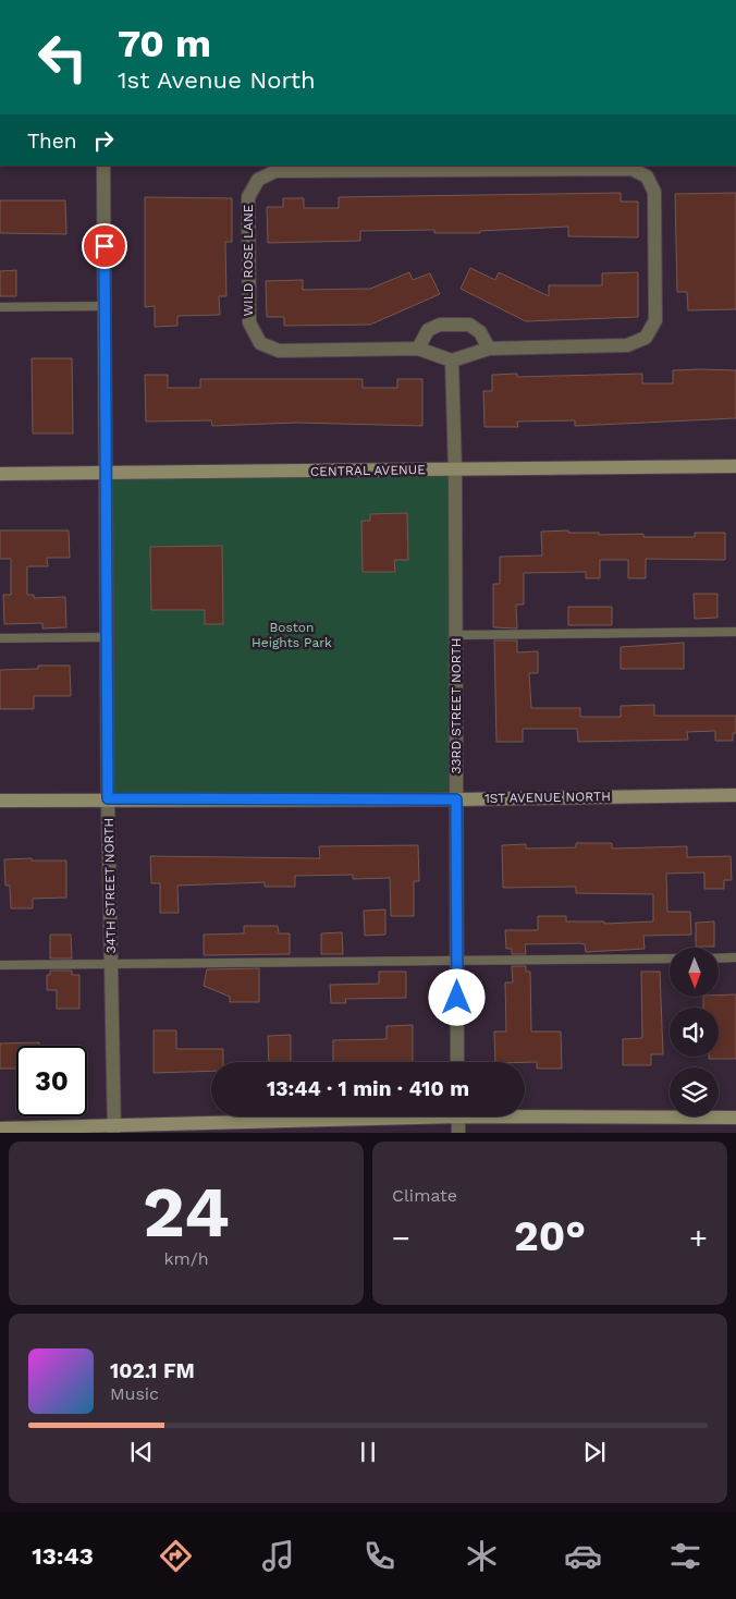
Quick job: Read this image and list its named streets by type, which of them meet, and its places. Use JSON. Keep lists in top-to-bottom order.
{
  "streets": {
    "main road": ["CENTRAL AVENUE", "1ST AVENUE NORTH"],
    "street": ["WILD ROSE LANE", "33RD STREET NORTH", "34TH STREET NORTH"]
  },
  "crossings": [
    ["CENTRAL AVENUE", "33RD STREET NORTH"],
    ["CENTRAL AVENUE", "34TH STREET NORTH"],
    ["33RD STREET NORTH", "1ST AVENUE NORTH"],
    ["1ST AVENUE NORTH", "34TH STREET NORTH"]
  ],
  "parks": ["Boston Heights Park"],
  "north": "bottom",
  "page": {
    "turn": ["70 m", "1st Avenue North"],
    "then": "Then",
    "limit": "30",
    "trip": "13:44 · 1 min · 410 m",
    "tile": [
      ["24", "km/h"],
      "Climate"
    ],
    "heat": ["−", "20°", "+"],
    "song": ["102.1 FM", "Music"],
    "tabs": "13:43"
  }
}
